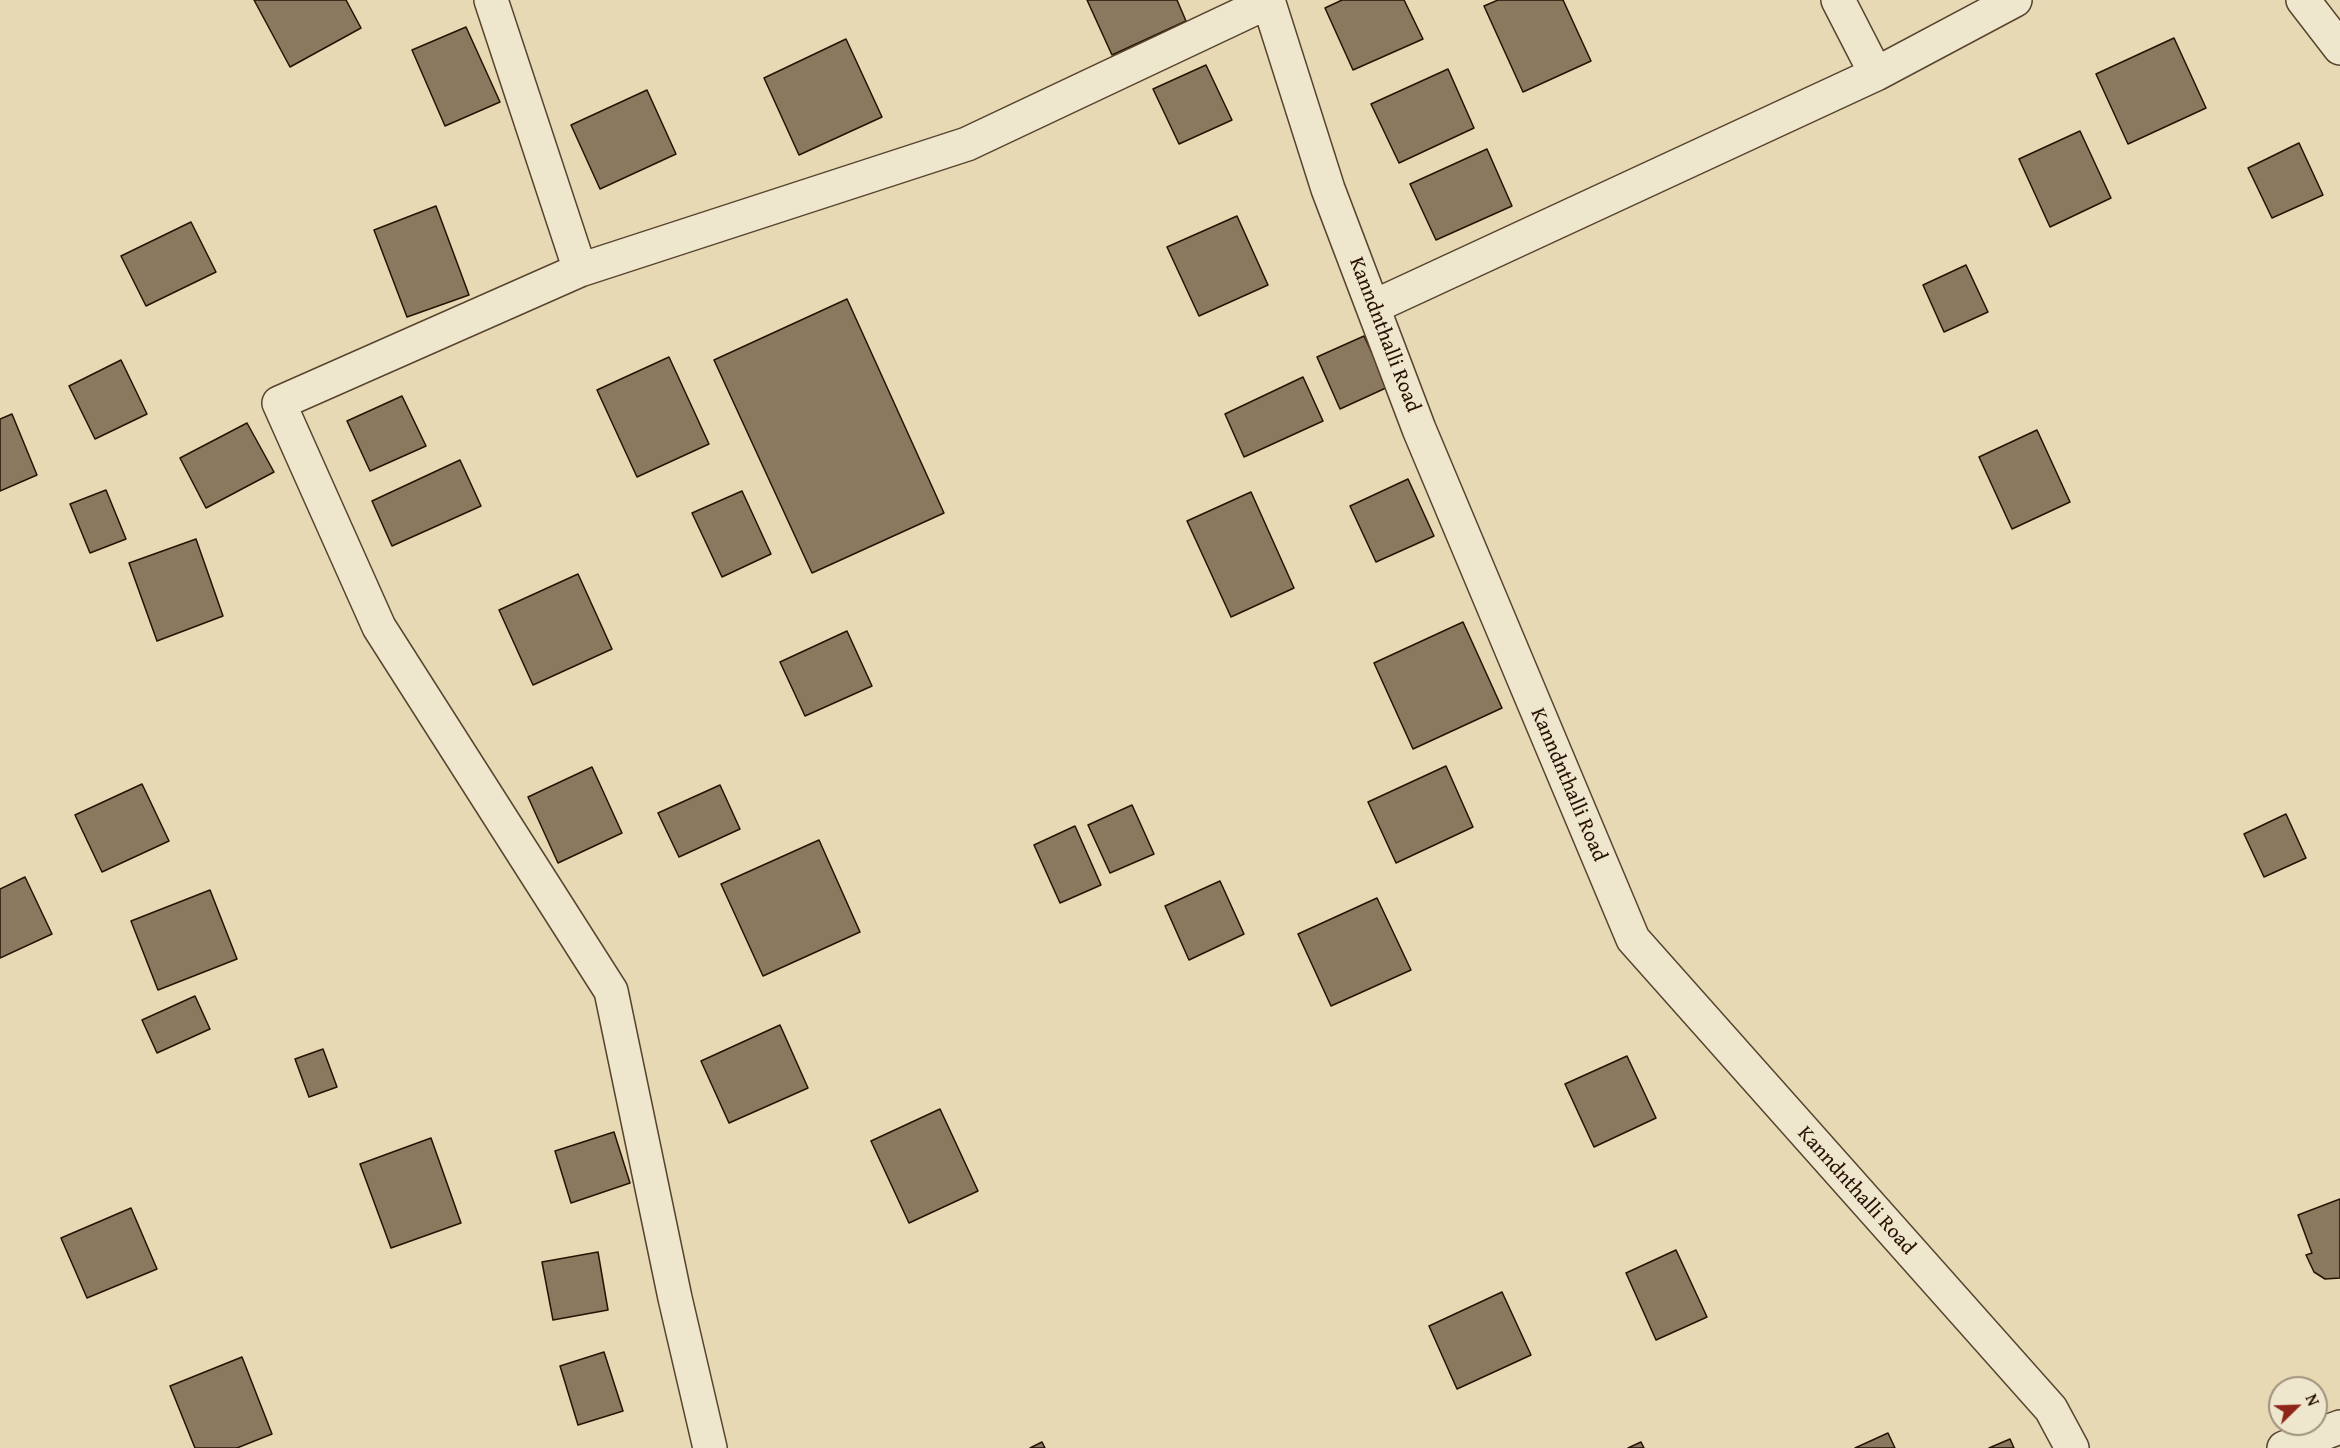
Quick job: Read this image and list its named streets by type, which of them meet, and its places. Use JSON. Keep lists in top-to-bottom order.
{
  "streets": {
    "street": ["Kanndnthalli Road"]
  },
  "north": "top right"
}
